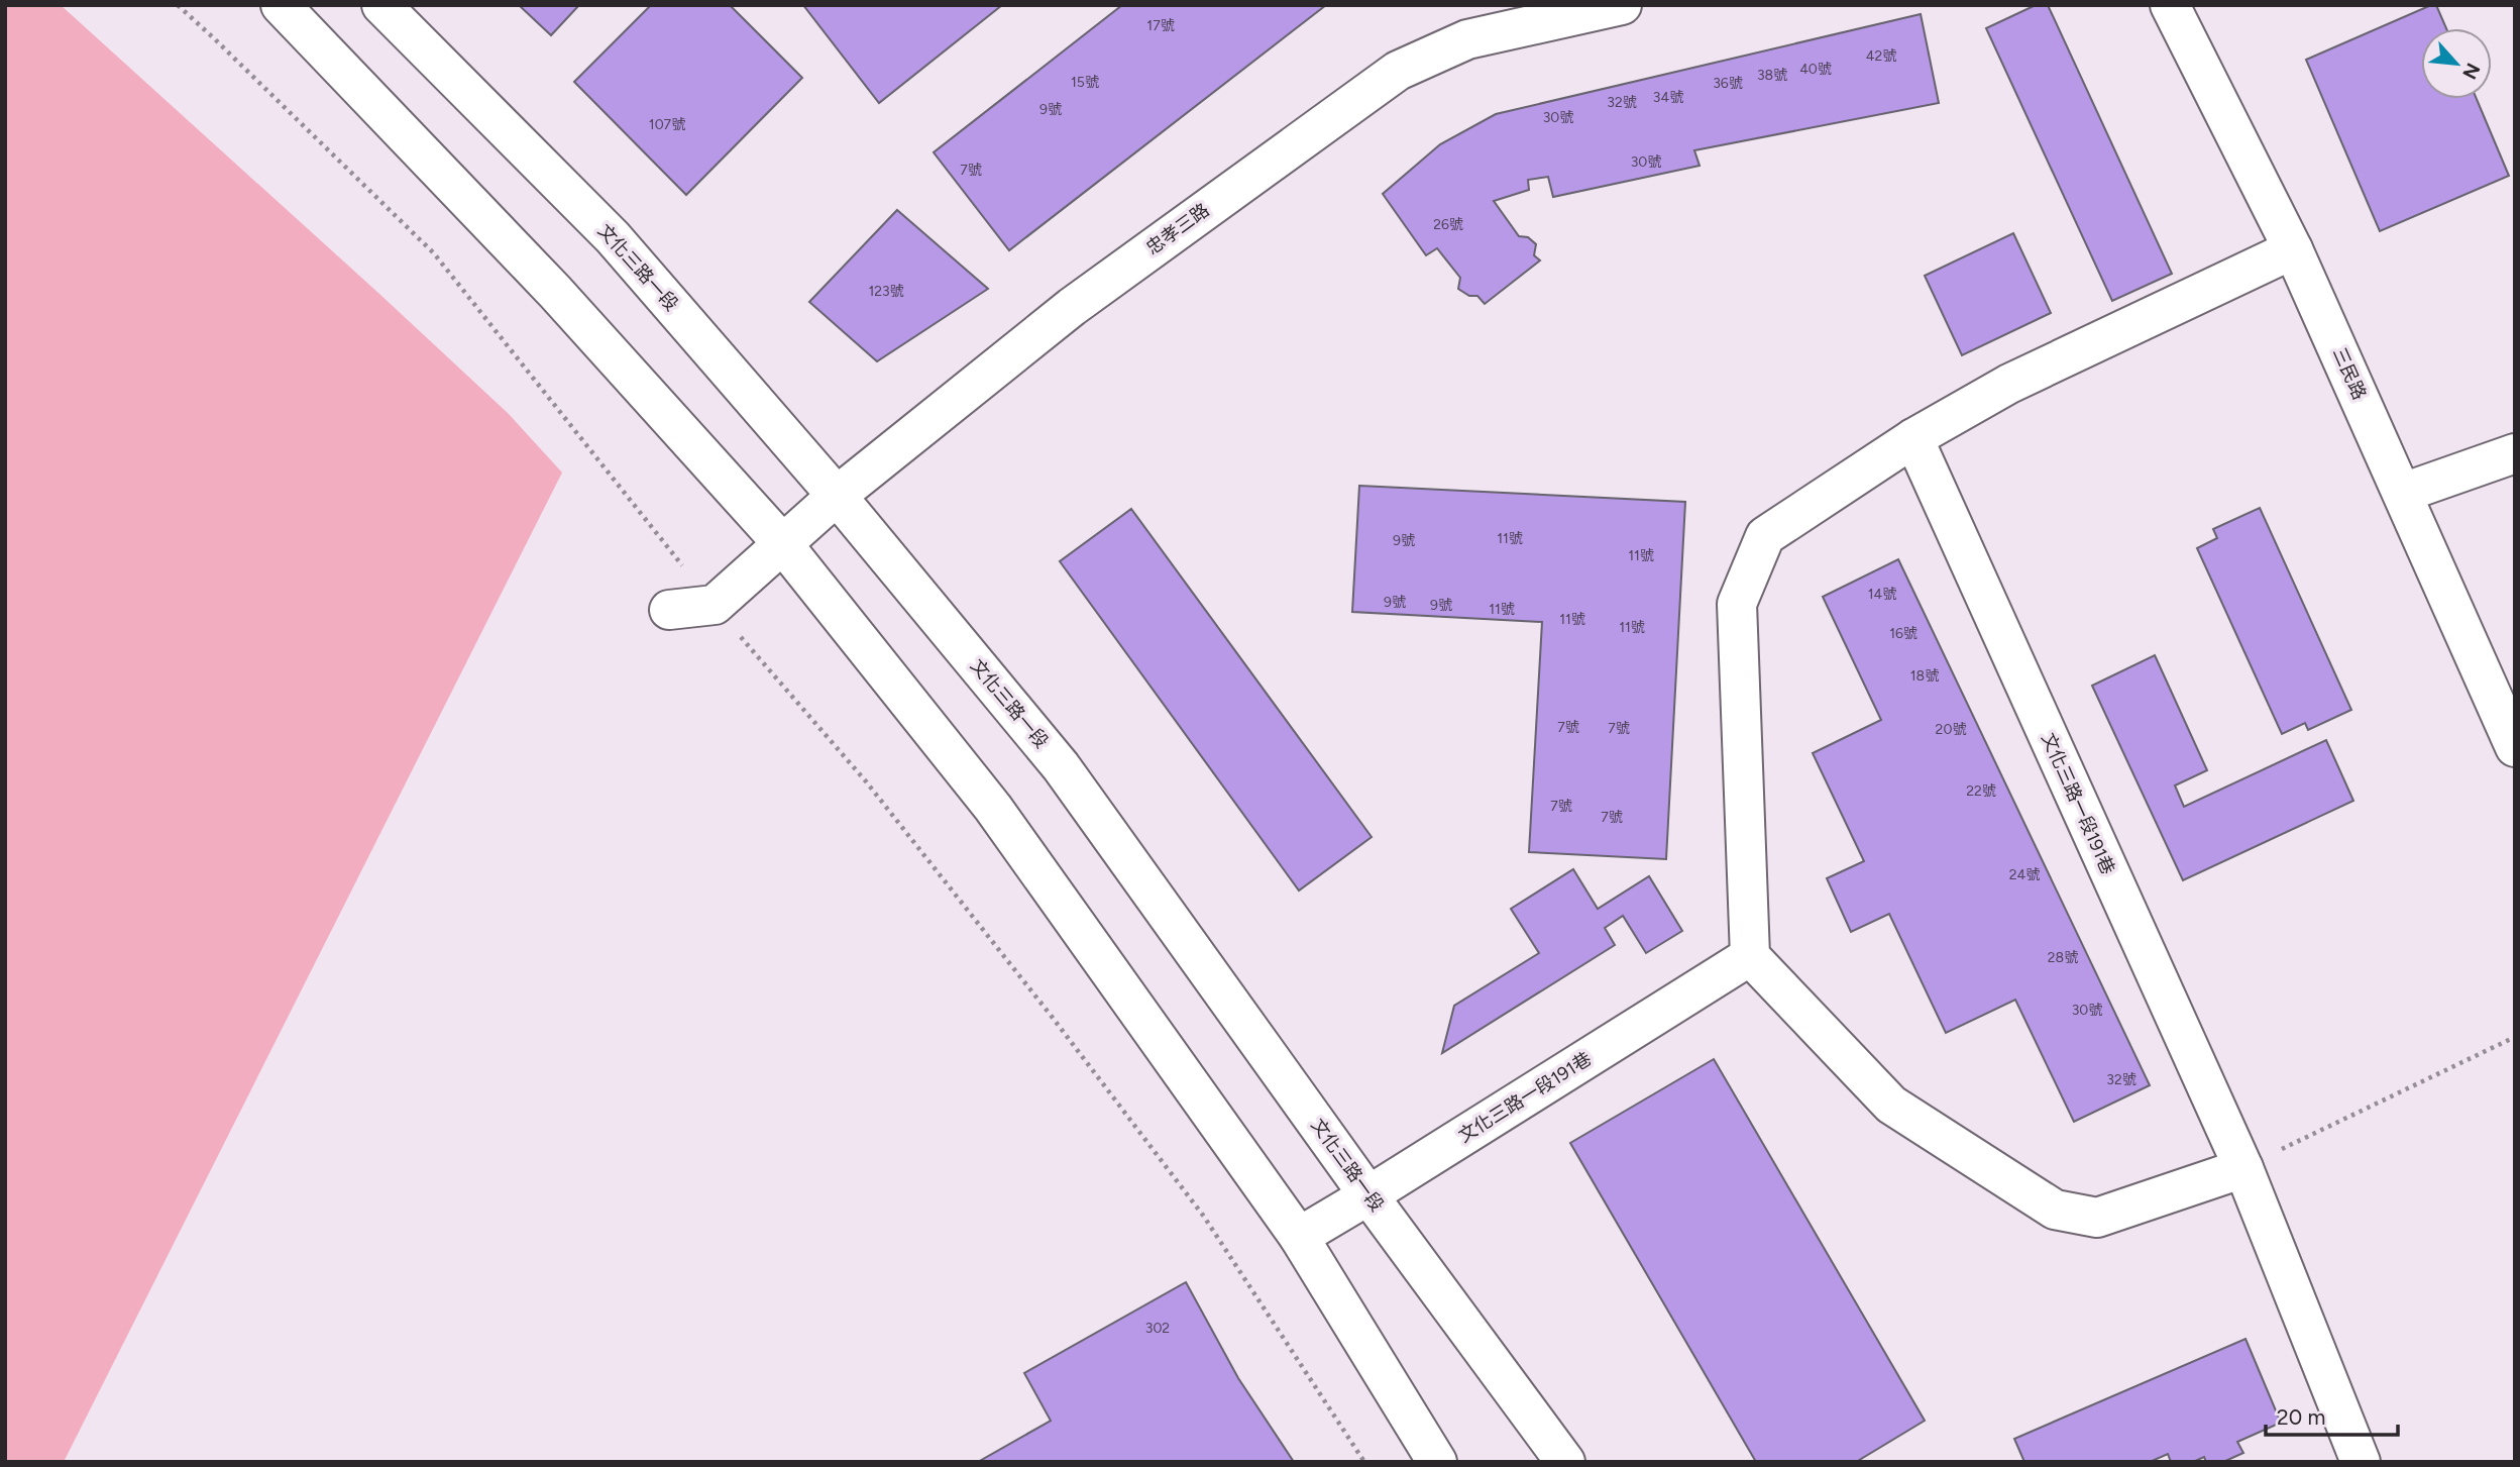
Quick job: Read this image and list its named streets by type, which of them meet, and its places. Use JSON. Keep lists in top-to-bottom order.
{
  "streets": {
    "street": [
      "忠孝三路",
      "文化三路一段",
      "三民路",
      "文化三路一段191巷"
    ]
  },
  "crossings": [
    ["忠孝三路", "文化三路一段"],
    ["文化三路一段", "文化三路一段191巷"]
  ],
  "house_numbers": [
    "17號",
    "42號",
    "40號",
    "38號",
    "15號",
    "36號",
    "34號",
    "32號",
    "9號",
    "30號",
    "107號",
    "30號",
    "7號",
    "26號",
    "123號",
    "11號",
    "9號",
    "11號",
    "14號",
    "9號",
    "9號",
    "11號",
    "11號",
    "11號",
    "16號",
    "18號",
    "7號",
    "7號",
    "20號",
    "22號",
    "7號",
    "7號",
    "24號",
    "28號",
    "30號",
    "32號",
    "302"
  ],
  "scale_bar": "20 m",
  "north": "bottom right"
}
